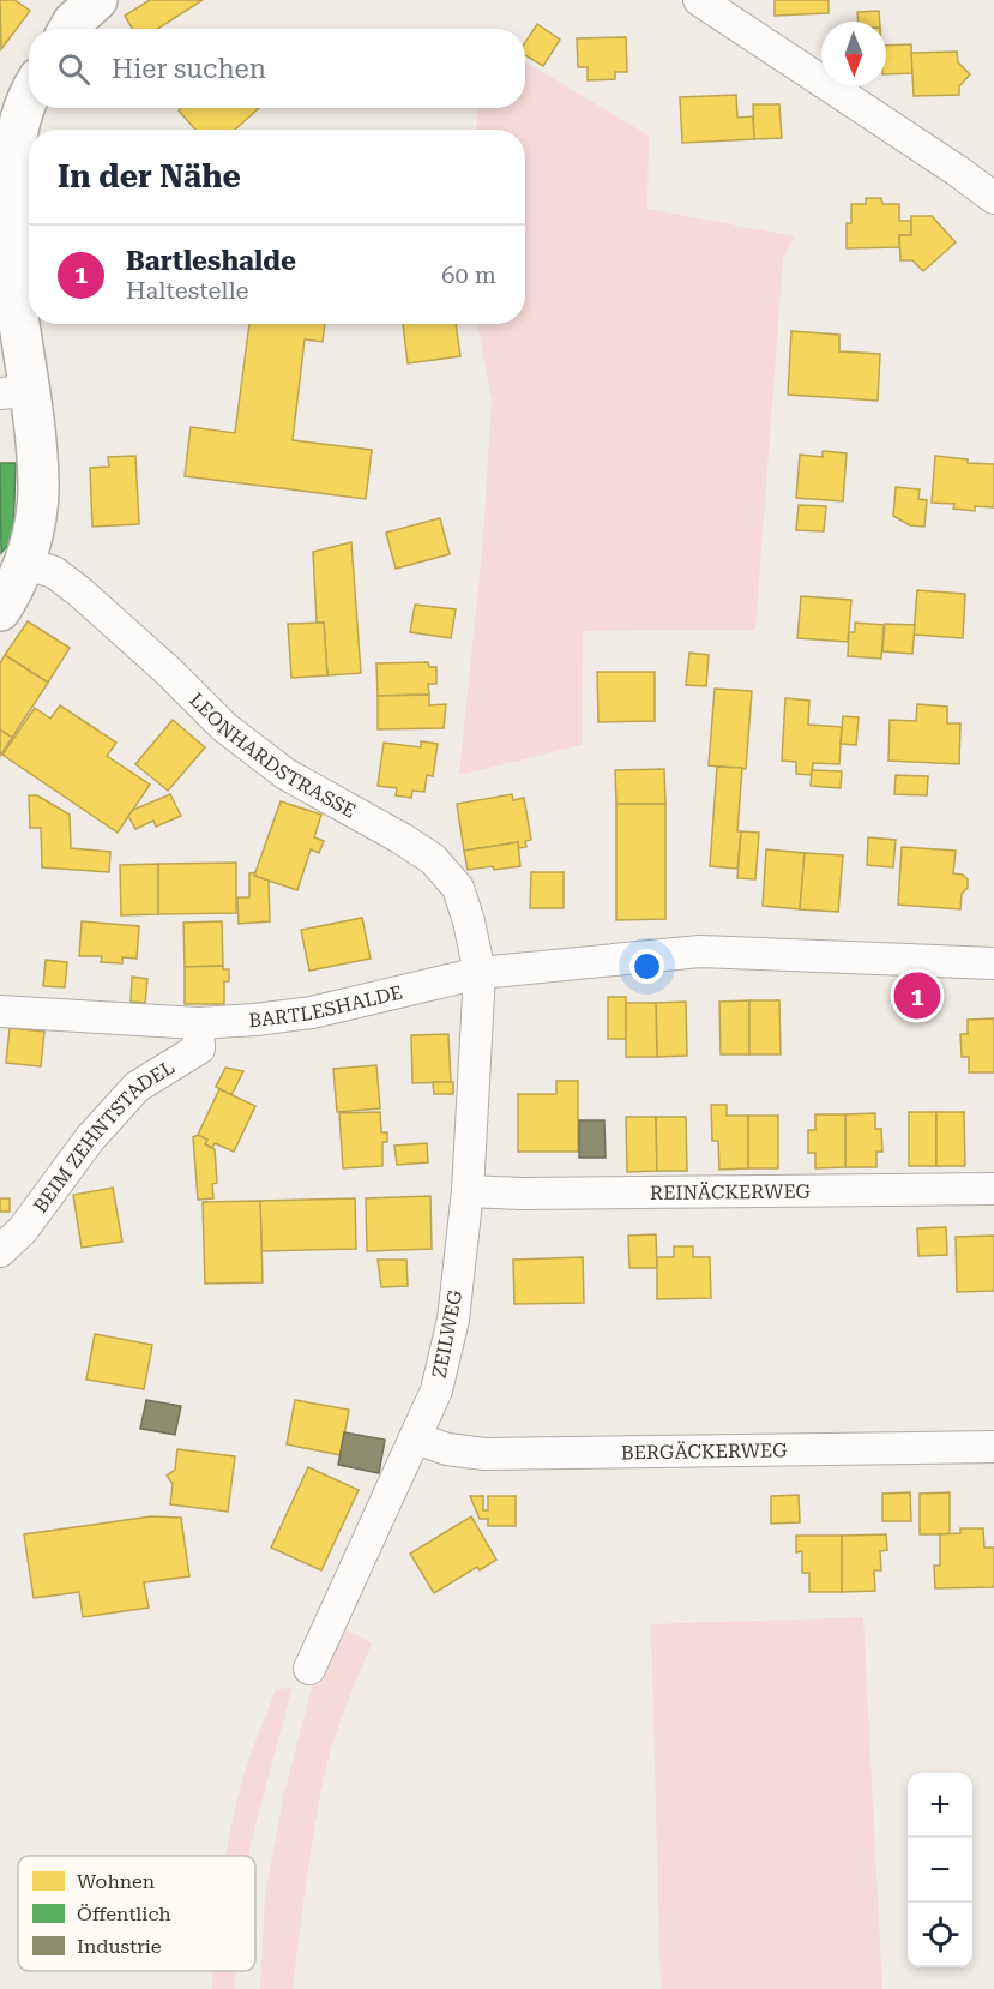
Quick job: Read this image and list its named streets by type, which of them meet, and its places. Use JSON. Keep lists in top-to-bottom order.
{
  "streets": {
    "street": [
      "LEONHARDSTRASSE",
      "BARTLESHALDE",
      "BEIM ZEHNTSTADEL",
      "REINÄCKERWEG",
      "ZEILWEG",
      "BERGÄCKERWEG"
    ]
  },
  "crossings": [
    ["LEONHARDSTRASSE", "BARTLESHALDE"],
    ["LEONHARDSTRASSE", "ZEILWEG"],
    ["BARTLESHALDE", "BEIM ZEHNTSTADEL"],
    ["BARTLESHALDE", "ZEILWEG"],
    ["REINÄCKERWEG", "ZEILWEG"],
    ["ZEILWEG", "BERGÄCKERWEG"]
  ],
  "legend": ["Wohnen", "Öffentlich", "Industrie"],
  "north": "bottom",
  "page": {
    "search": "Hier suchen",
    "heading": "In der Nähe",
    "list": [
      {
        "mark": "1",
        "name": "Bartleshalde",
        "note": "Haltestelle",
        "value": "60 m"
      }
    ],
    "pins": "1",
    "map_buttons": ["+", "−"]
  }
}
